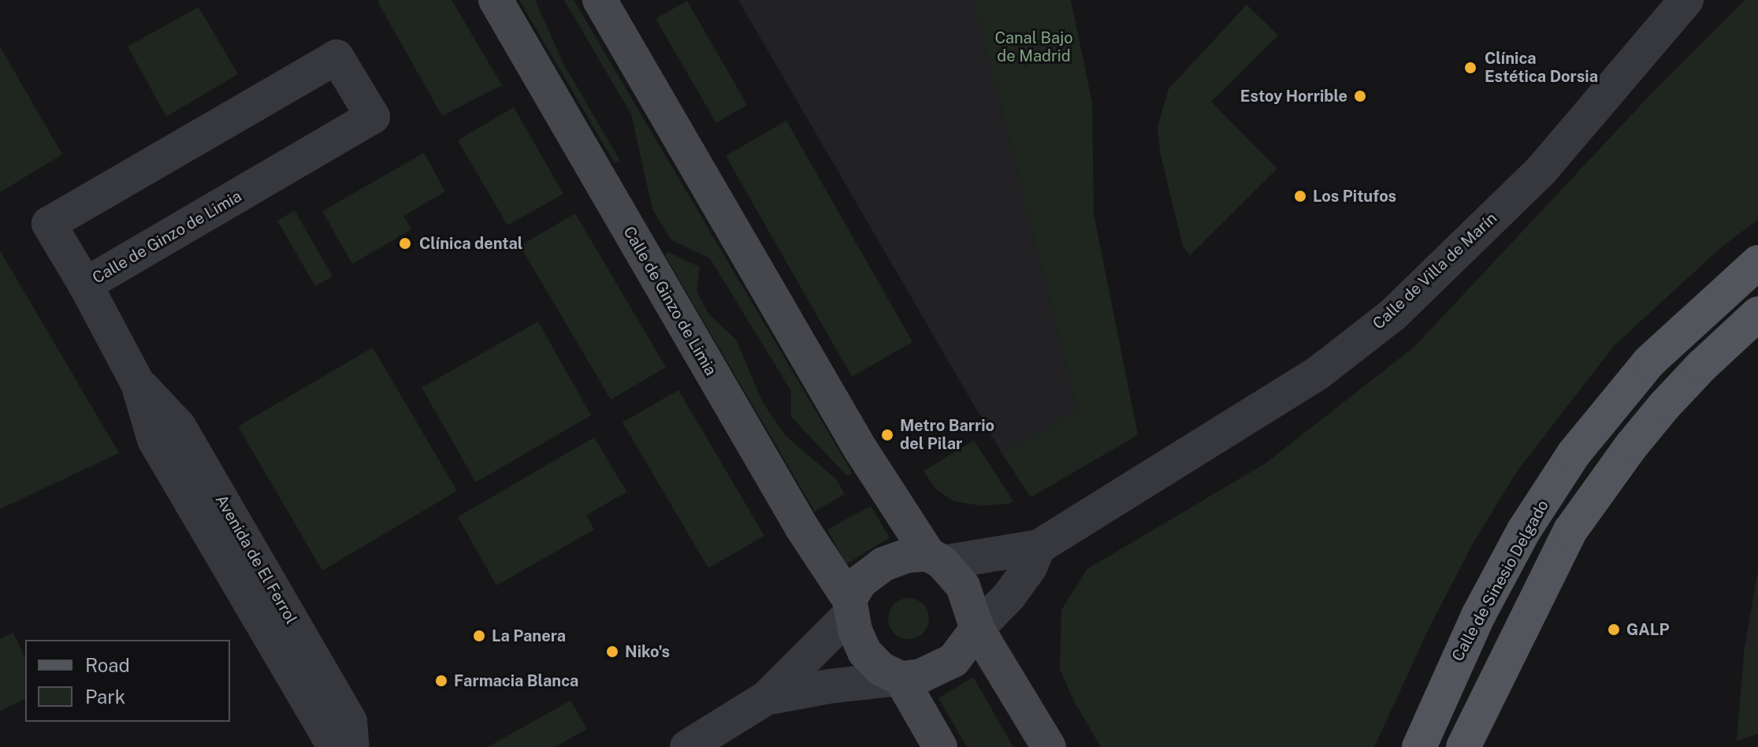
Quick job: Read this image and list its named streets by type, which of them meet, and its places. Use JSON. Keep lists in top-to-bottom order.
{
  "streets": {
    "main road": ["Calle de Ginzo de Limia", "Calle de Sinesio Delgado"],
    "street": ["Calle de Villa de Marín", "Avenida de El Ferrol"]
  },
  "crossings": [
    ["Calle de Ginzo de Limia", "Calle de Villa de Marín"],
    ["Calle de Ginzo de Limia", "Avenida de El Ferrol"]
  ],
  "parks": ["Canal Bajo de Madrid"],
  "places": [
    "Clínica Estética Dorsia",
    "Estoy Horrible",
    "Los Pitufos",
    "Clínica dental",
    "Metro Barrio del Pilar",
    "GALP",
    "La Panera",
    "Niko's",
    "Farmacia Blanca"
  ],
  "legend": ["Road", "Park"]
}
